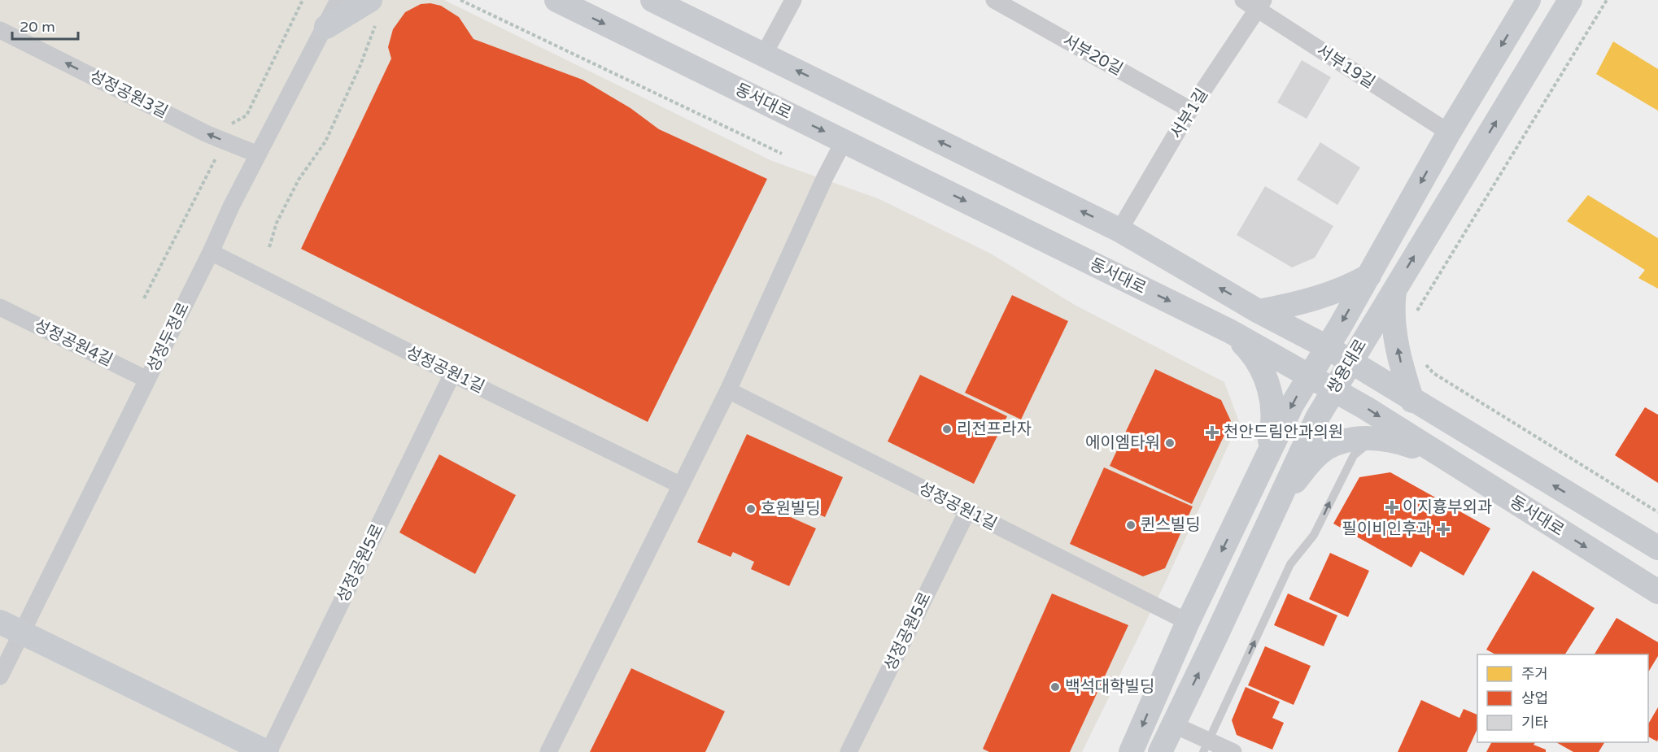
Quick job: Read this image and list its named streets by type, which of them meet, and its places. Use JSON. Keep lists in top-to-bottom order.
{
  "streets": {
    "main road": ["동서대로", "쌍용대로", "성정공원5로"],
    "street": [
      "서부20길",
      "서부19길",
      "성정공원3길",
      "서부1길",
      "성정두정로",
      "성정공원4길",
      "성정공원1길"
    ]
  },
  "crossings": [
    ["서부20길", "서부1길"],
    ["서부19길", "서부1길"],
    ["서부19길", "쌍용대로"],
    ["성정공원3길", "성정두정로"],
    ["동서대로", "쌍용대로"],
    ["성정두정로", "성정공원4길"],
    ["성정두정로", "성정공원1길"],
    ["성정두정로", "성정공원5로"],
    ["쌍용대로", "성정공원1길"],
    ["성정공원1길", "성정공원5로"]
  ],
  "one_way": ["성정공원3길"],
  "places": {
    "other": [
      "리전프라자",
      "에이엠타워",
      "호원빌딩",
      "퀸스빌딩",
      "백석대학빌딩"
    ],
    "health": ["천안드림안과의원", "이지흉부외과", "필이비인후과"]
  },
  "legend": ["주거", "상업", "기타"],
  "scale_bar": "20 m"
}
